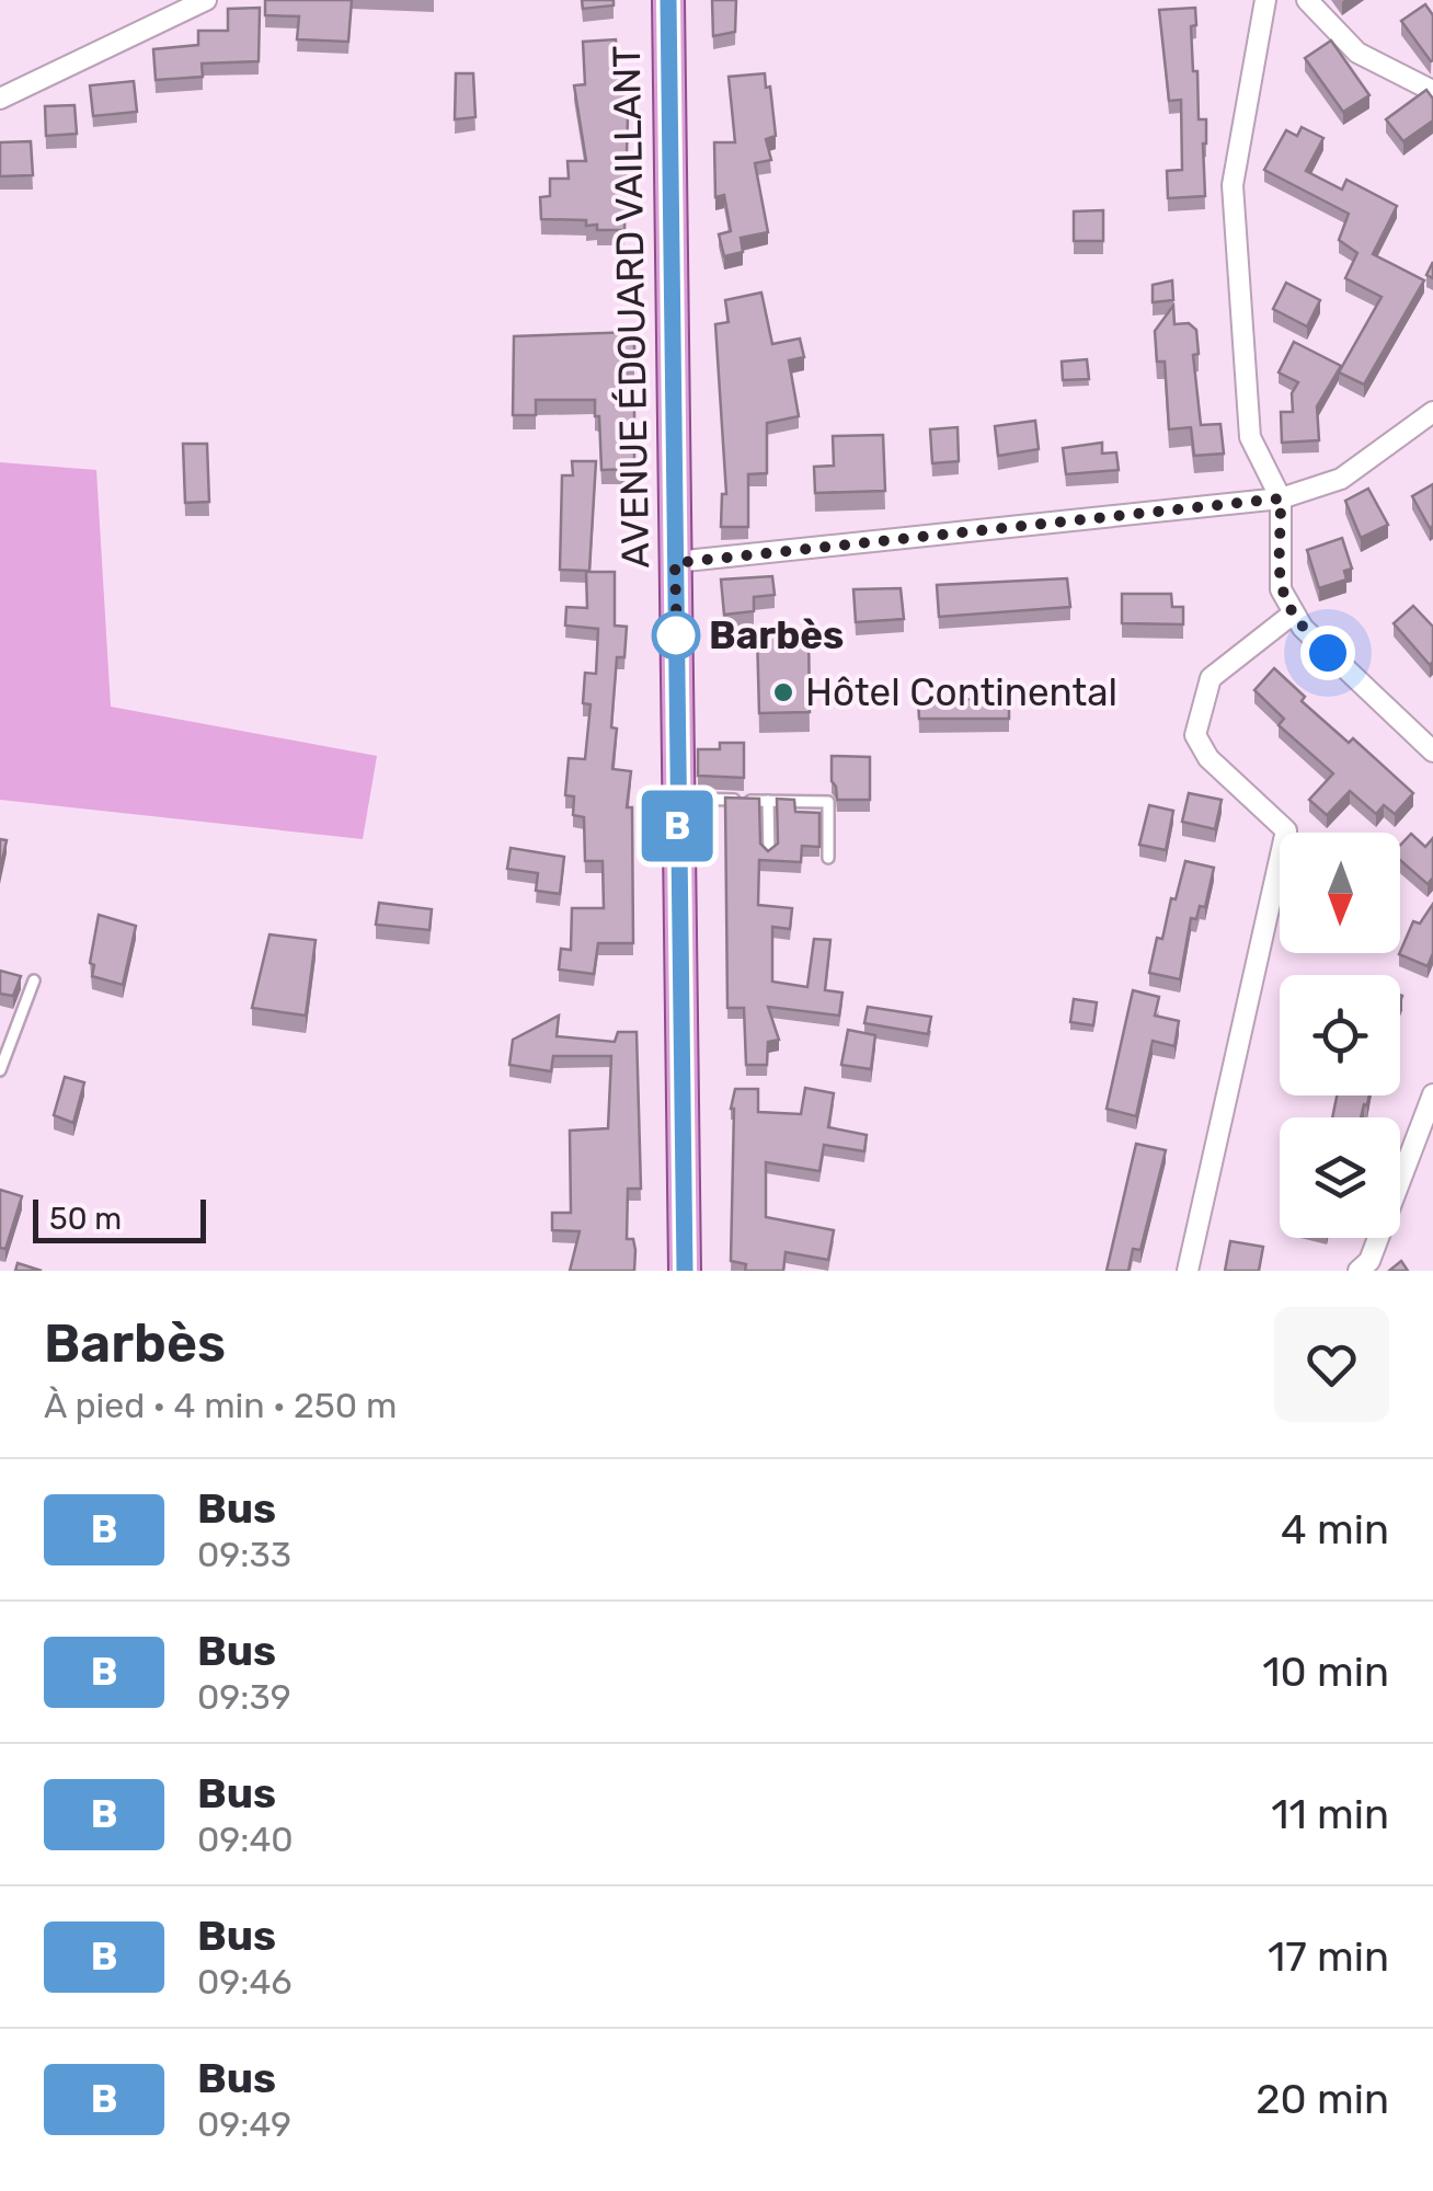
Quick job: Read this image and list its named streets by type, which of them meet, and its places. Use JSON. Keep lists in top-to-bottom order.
{
  "streets": {
    "main road": ["AVENUE ÉDOUARD VAILLANT"]
  },
  "places": ["Barbès", "Hôtel Continental"],
  "lines": ["bus line B"],
  "scale_bar": "50 m",
  "north": "bottom",
  "page": {
    "on_map": "B",
    "scale": "50 m",
    "heading": ["Barbès", "À pied · 4 min · 250 m"],
    "list": [
      {
        "mark": "B",
        "name": "Bus",
        "note": "09:33",
        "value": "4 min"
      },
      {
        "mark": "B",
        "name": "Bus",
        "note": "09:39",
        "value": "10 min"
      },
      {
        "mark": "B",
        "name": "Bus",
        "note": "09:40",
        "value": "11 min"
      },
      {
        "mark": "B",
        "name": "Bus",
        "note": "09:46",
        "value": "17 min"
      },
      {
        "mark": "B",
        "name": "Bus",
        "note": "09:49",
        "value": "20 min"
      }
    ]
  }
}
